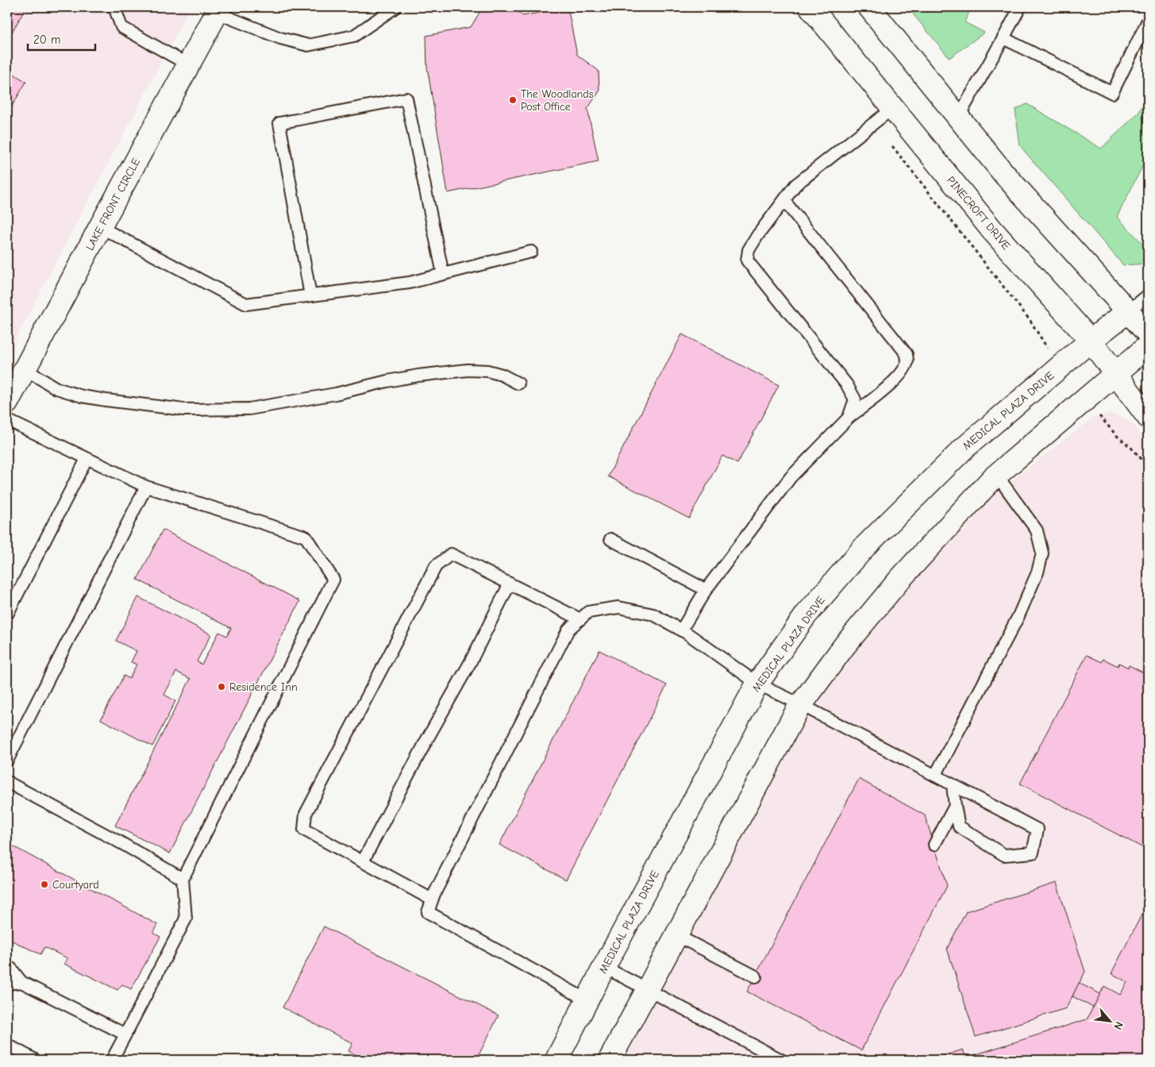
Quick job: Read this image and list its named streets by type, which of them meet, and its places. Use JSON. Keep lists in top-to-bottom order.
{
  "streets": {
    "street": ["LAKE FRONT CIRCLE", "PINECROFT DRIVE", "MEDICAL PLAZA DRIVE"]
  },
  "crossings": [
    ["PINECROFT DRIVE", "MEDICAL PLAZA DRIVE"]
  ],
  "places": ["The Woodlands Post Office", "Residence Inn", "Courtyard"],
  "scale_bar": "20 m",
  "north": "bottom right"
}
